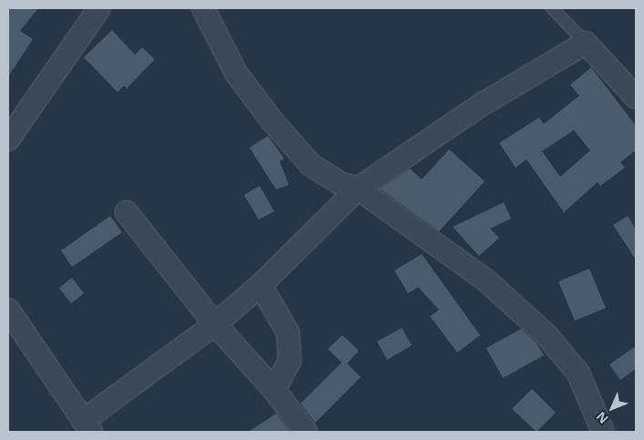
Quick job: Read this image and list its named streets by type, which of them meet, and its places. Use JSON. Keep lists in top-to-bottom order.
{
  "north": "bottom left"
}
